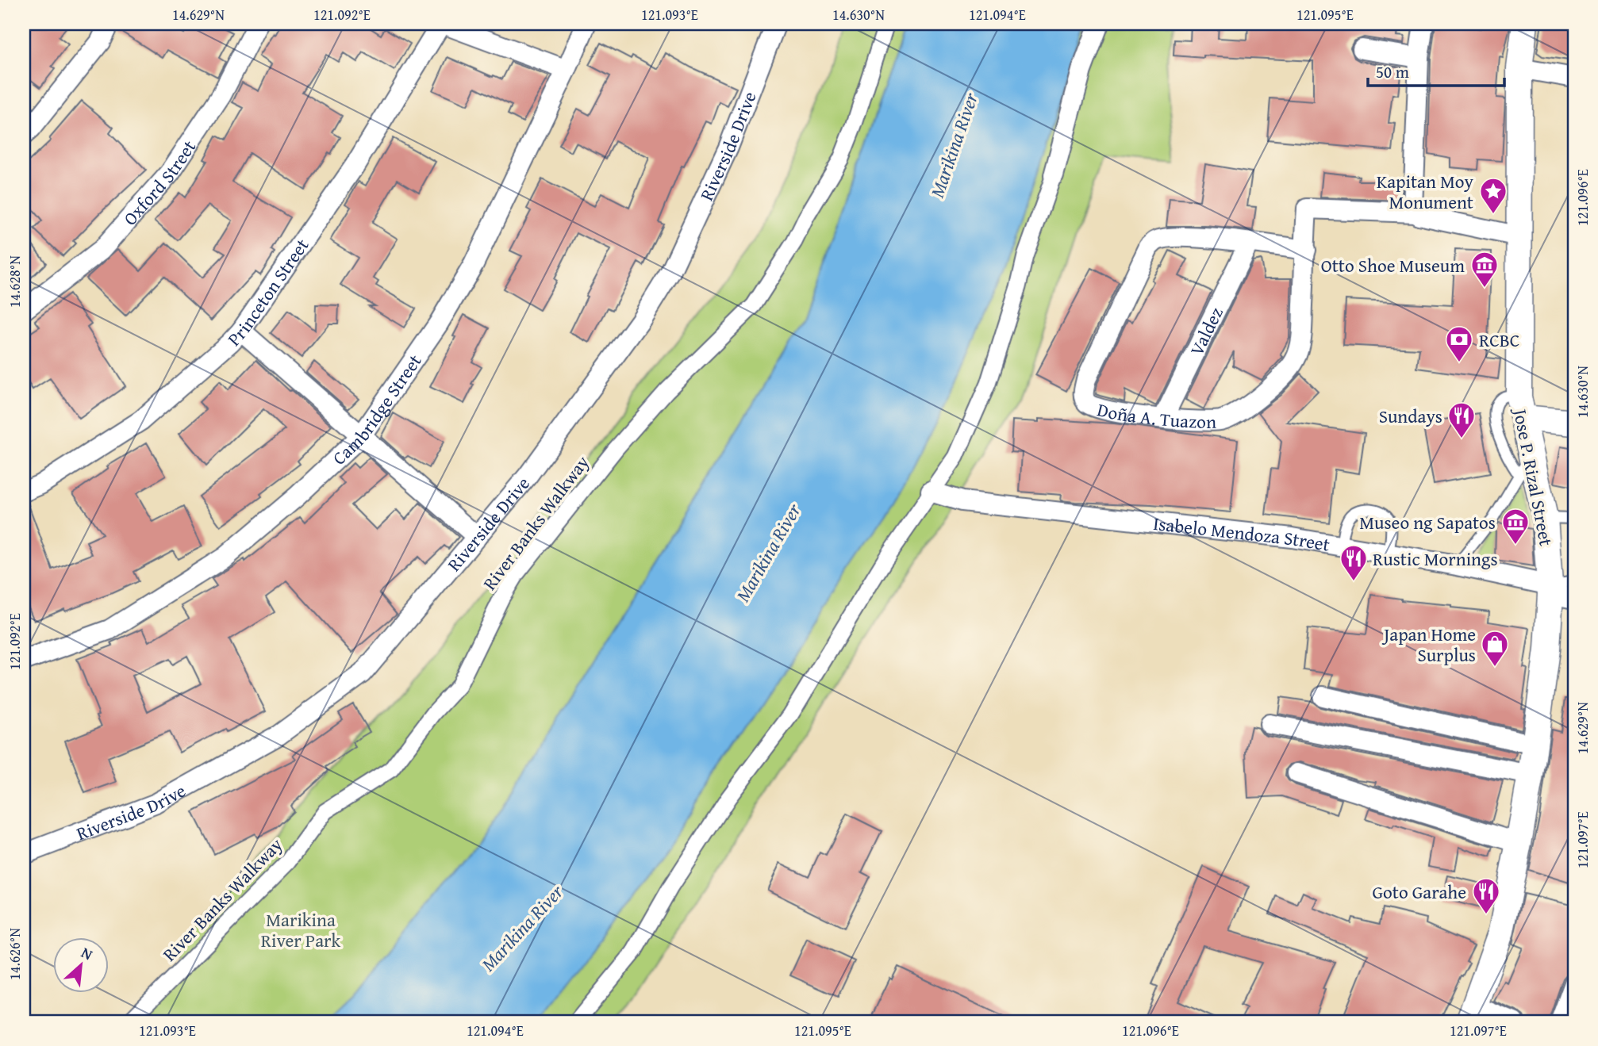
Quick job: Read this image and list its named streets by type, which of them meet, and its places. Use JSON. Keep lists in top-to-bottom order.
{
  "streets": {
    "street": [
      "Riverside Drive",
      "Oxford Street",
      "Princeton Street",
      "Valdez",
      "Cambridge Street",
      "Doña A. Tuazon",
      "Jose P. Rizal Street",
      "River Banks Walkway",
      "Isabelo Mendoza Street"
    ]
  },
  "crossings": [
    ["Valdez", "Doña A. Tuazon"],
    ["Jose P. Rizal Street", "Isabelo Mendoza Street"]
  ],
  "water": ["Marikina River"],
  "parks": ["Marikina River Park"],
  "places": {
    "place": ["Kapitan Moy Monument"],
    "museum": ["Otto Shoe Museum", "Museo ng Sapatos"],
    "bank": ["RCBC"],
    "restaurant": ["Sundays", "Rustic Mornings", "Goto Garahe"],
    "shop": ["Japan Home Surplus"]
  },
  "scale_bar": "50 m",
  "north": "top right",
  "coordinates": [
    "14.629°N",
    "121.092°E",
    "121.093°E",
    "14.630°N",
    "121.094°E",
    "121.095°E",
    "121.096°E",
    "14.628°N",
    "121.097°E",
    "14.626°N"
  ]
}
